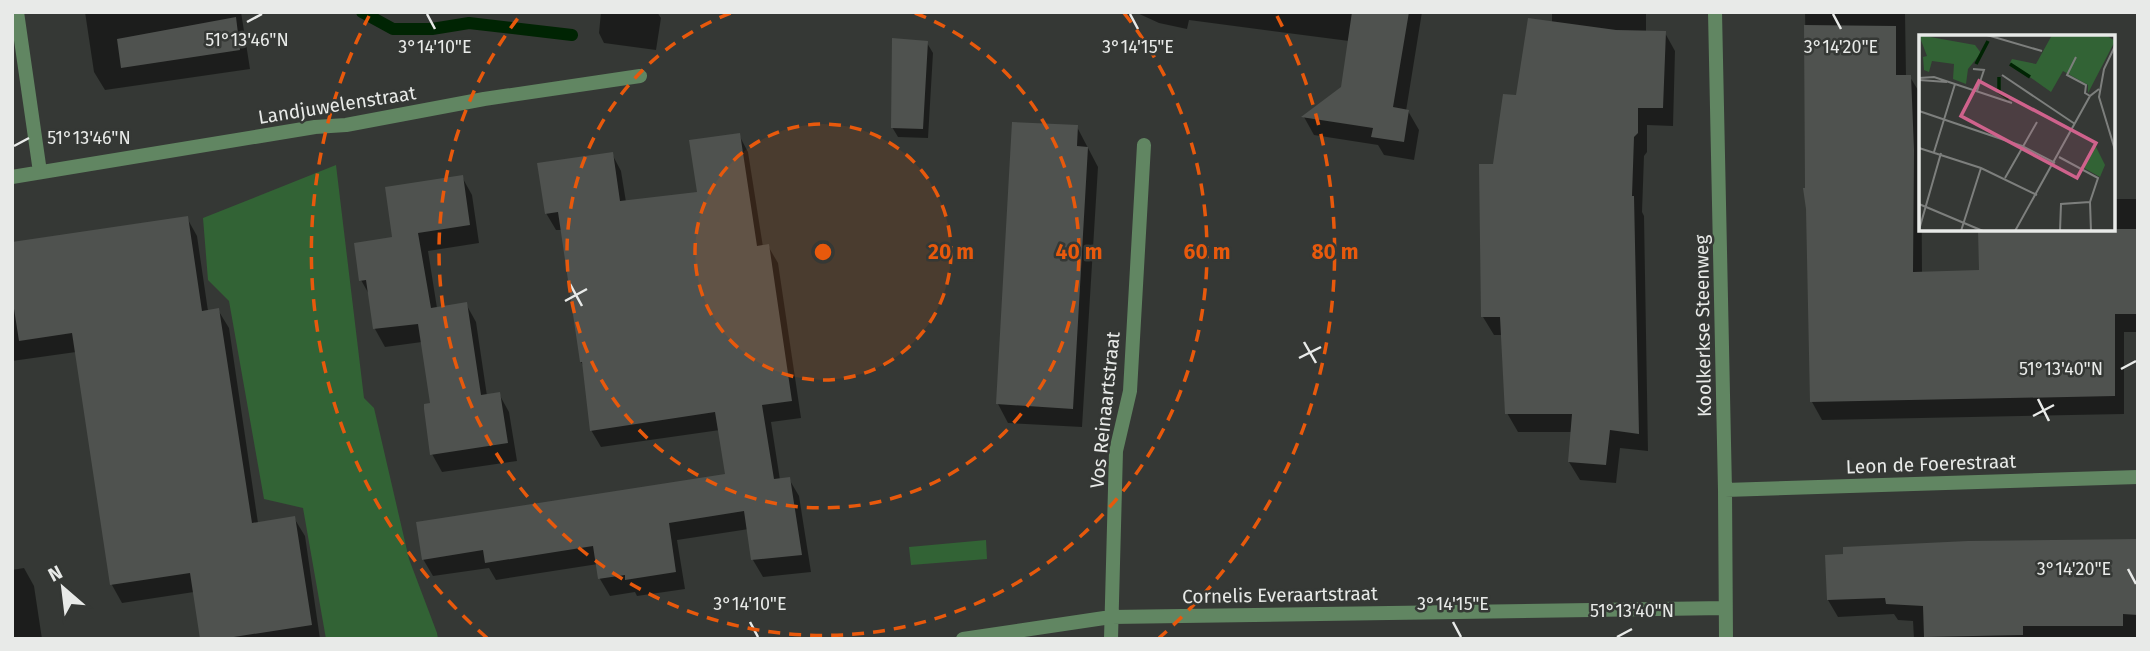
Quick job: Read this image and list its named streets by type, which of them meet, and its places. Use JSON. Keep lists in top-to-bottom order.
{
  "streets": {
    "street": [
      "Landjuwelenstraat",
      "Koolkerkse Steenweg",
      "Vos Reinaartstraat",
      "Leon de Foerestraat",
      "Cornelis Everaartstraat"
    ]
  },
  "crossings": [
    ["Koolkerkse Steenweg", "Leon de Foerestraat"],
    ["Koolkerkse Steenweg", "Cornelis Everaartstraat"],
    ["Vos Reinaartstraat", "Cornelis Everaartstraat"]
  ],
  "north": "top left",
  "coordinates": [
    "51°13'46\"N",
    "3°14'10\"E",
    "3°14'15\"E",
    "3°14'20\"E",
    "51°13'40\"N"
  ],
  "rings": [
    "20 m",
    "40 m",
    "60 m",
    "80 m"
  ]
}
